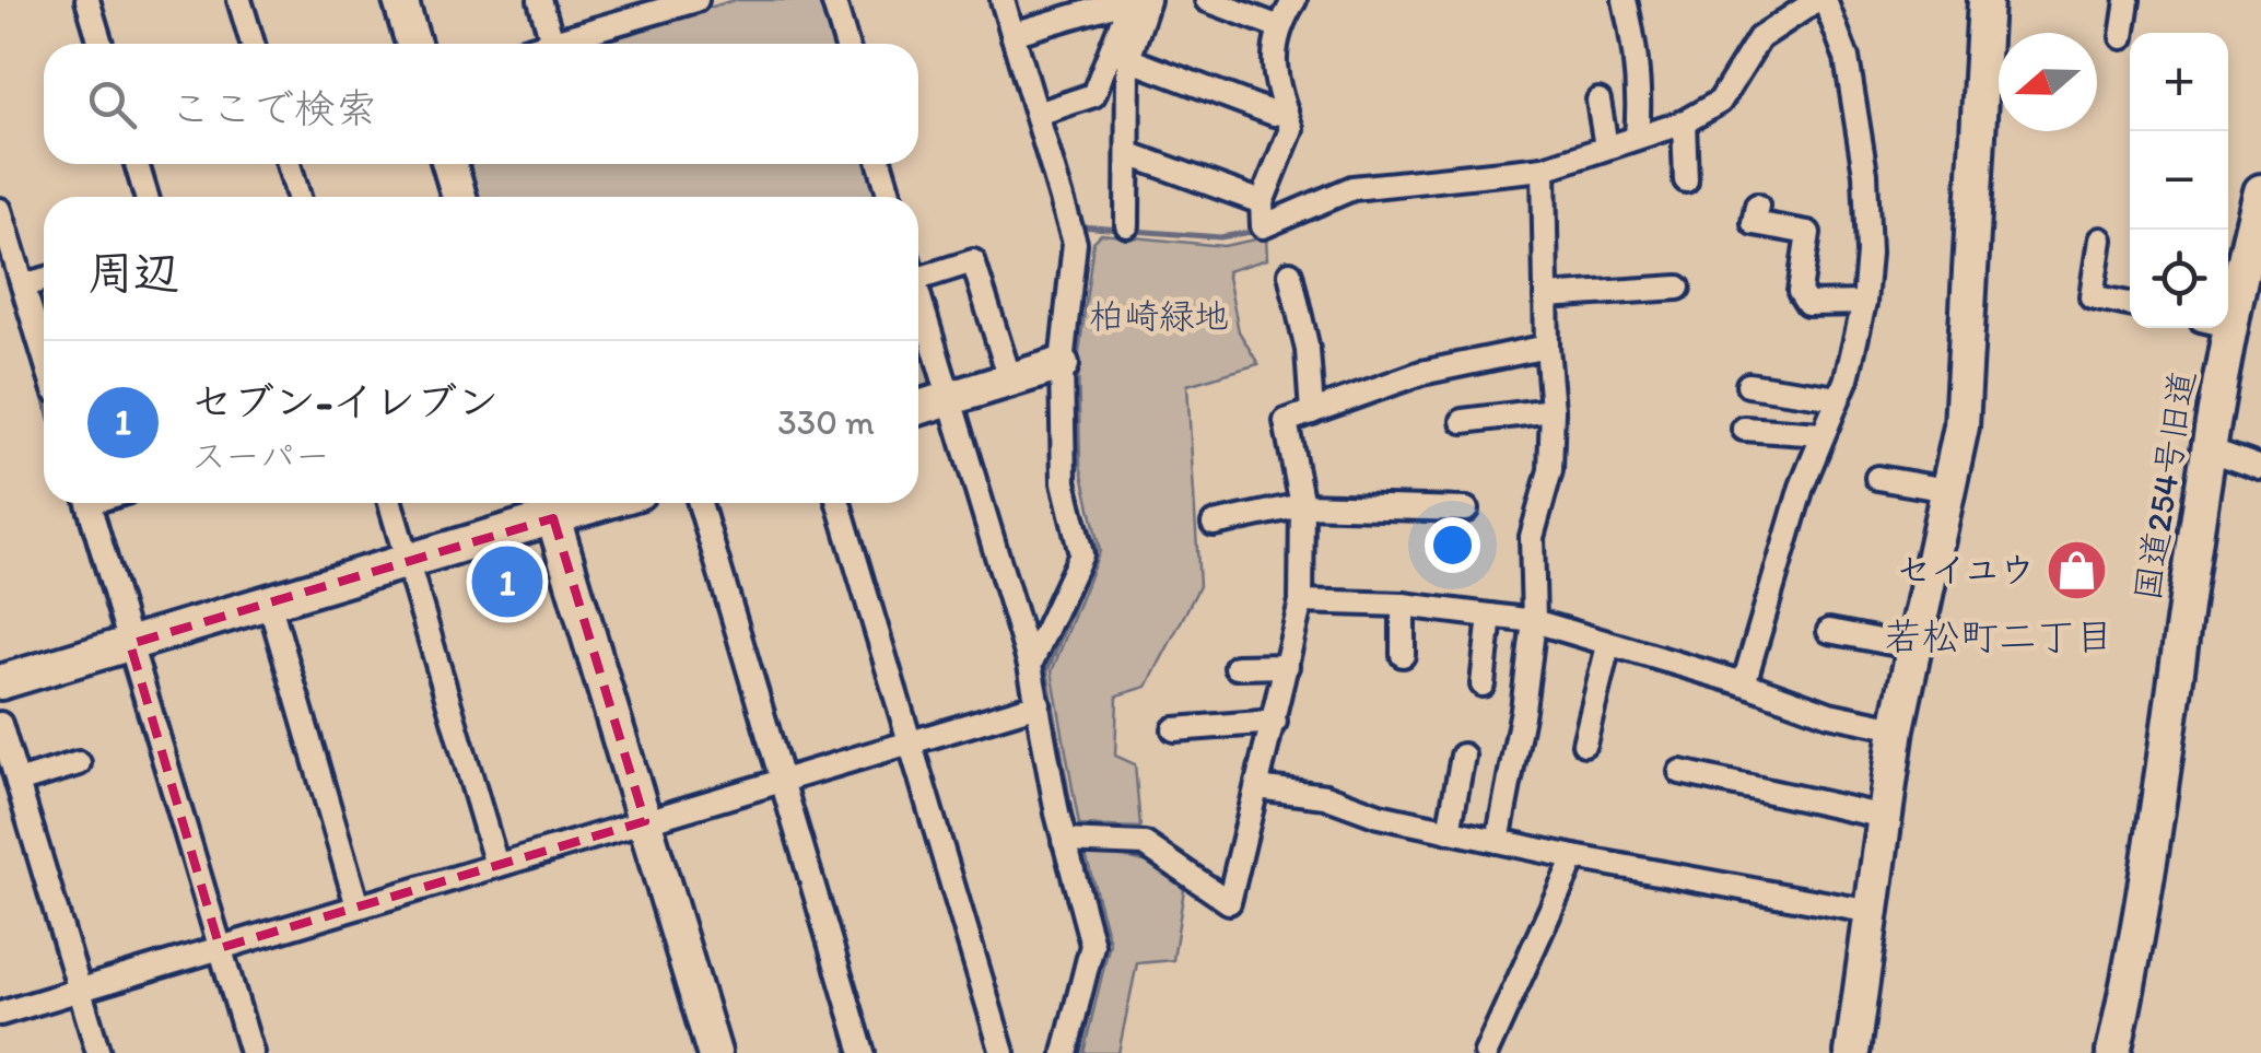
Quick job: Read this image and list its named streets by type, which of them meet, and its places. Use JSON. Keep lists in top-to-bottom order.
{
  "streets": {
    "street": ["国道254号旧道"]
  },
  "districts": ["若松町二丁目"],
  "parks": ["柏崎緑地"],
  "places": {
    "shop": ["セイユウ"]
  },
  "north": "left",
  "page": {
    "map_buttons": ["+", "−"],
    "search": "ここで検索",
    "heading": "周辺",
    "list": [
      {
        "mark": "1",
        "name": "セブン-イレブン",
        "note": "スーパー",
        "value": "330 m"
      }
    ],
    "pins": "1"
  }
}
